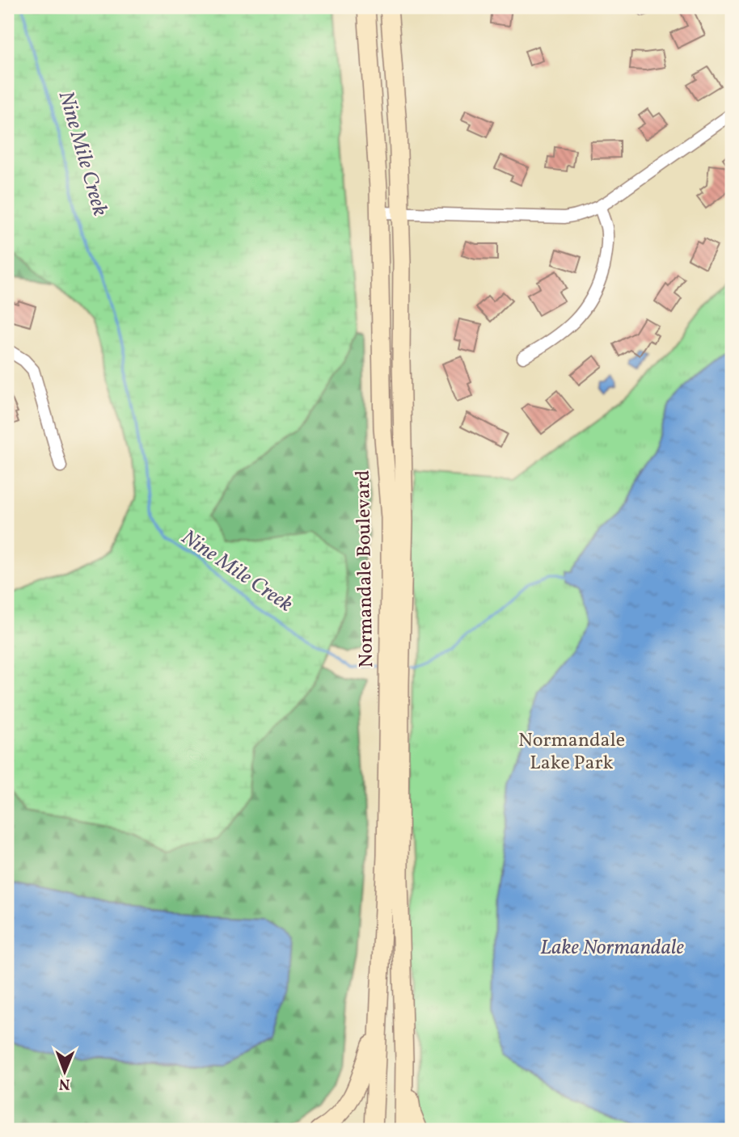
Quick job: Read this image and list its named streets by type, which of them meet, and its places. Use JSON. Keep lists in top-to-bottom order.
{
  "streets": {
    "main road": ["Normandale Boulevard"]
  },
  "water": ["Nine Mile Creek", "Lake Normandale"],
  "parks": ["Normandale Lake Park"],
  "north": "bottom"
}
